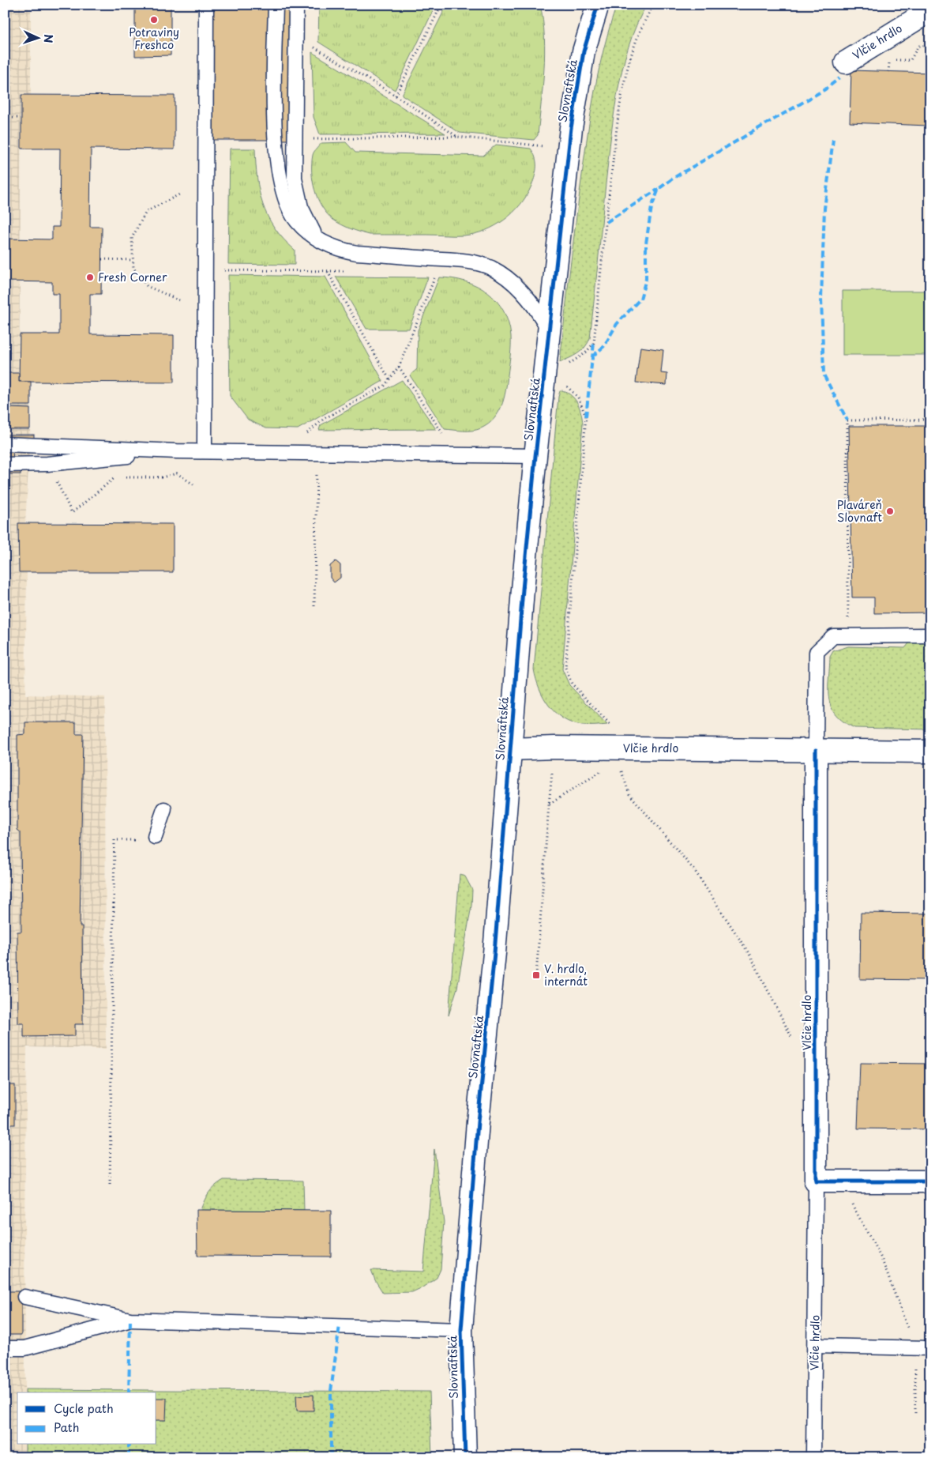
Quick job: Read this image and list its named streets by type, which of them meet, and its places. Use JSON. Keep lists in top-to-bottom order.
{
  "streets": {
    "main road": ["Vlčie hrdlo", "Slovnaftská"]
  },
  "crossings": [
    ["Vlčie hrdlo", "Slovnaftská"]
  ],
  "places": {
    "other": ["Potraviny Freshco", "Fresh Corner", "Plaváreň Slovnaft"],
    "transit": ["V. hrdlo, internát"]
  },
  "legend": ["Cycle path", "Path"],
  "north": "right"
}
